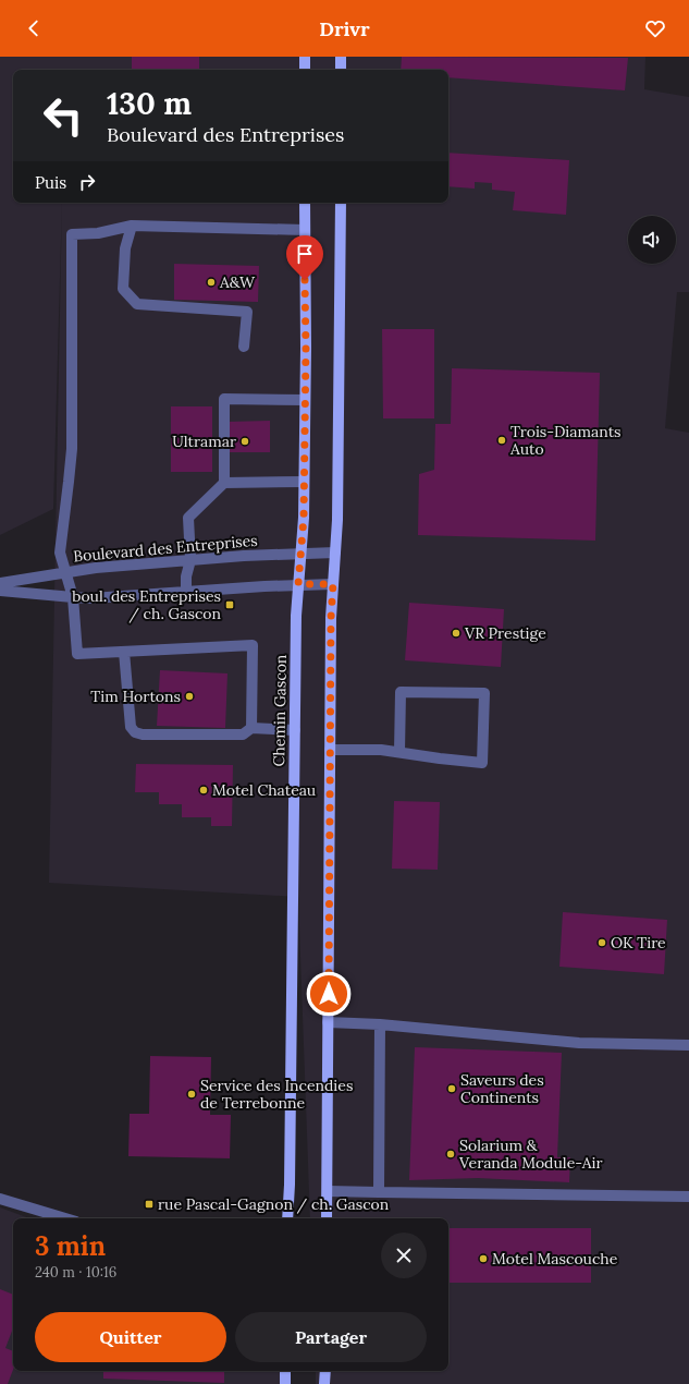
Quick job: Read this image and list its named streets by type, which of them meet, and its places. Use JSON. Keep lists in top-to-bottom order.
{
  "streets": {
    "main road": ["Chemin Gascon"],
    "street": ["Boulevard des Entreprises"]
  },
  "crossings": [
    ["Boulevard des Entreprises", "Chemin Gascon"]
  ],
  "places": {
    "other": [
      "A&W",
      "Trois-Diamants Auto",
      "Ultramar",
      "VR Prestige",
      "Tim Hortons",
      "Motel Chateau",
      "OK Tire",
      "Saveurs des Continents",
      "Service des Incendies de Terrebonne",
      "Solarium & Veranda Module-Air",
      "Motel Mascouche"
    ],
    "transit": ["boul. des Entreprises / ch. Gascon", "rue Pascal-Gagnon / ch. Gascon"]
  },
  "page": {
    "header": "Drivr",
    "turn": ["130 m", "Boulevard des Entreprises"],
    "then": "Puis",
    "heading": ["3 min", "240 m · 10:16"],
    "buttons": ["Quitter", "Partager"]
  }
}
